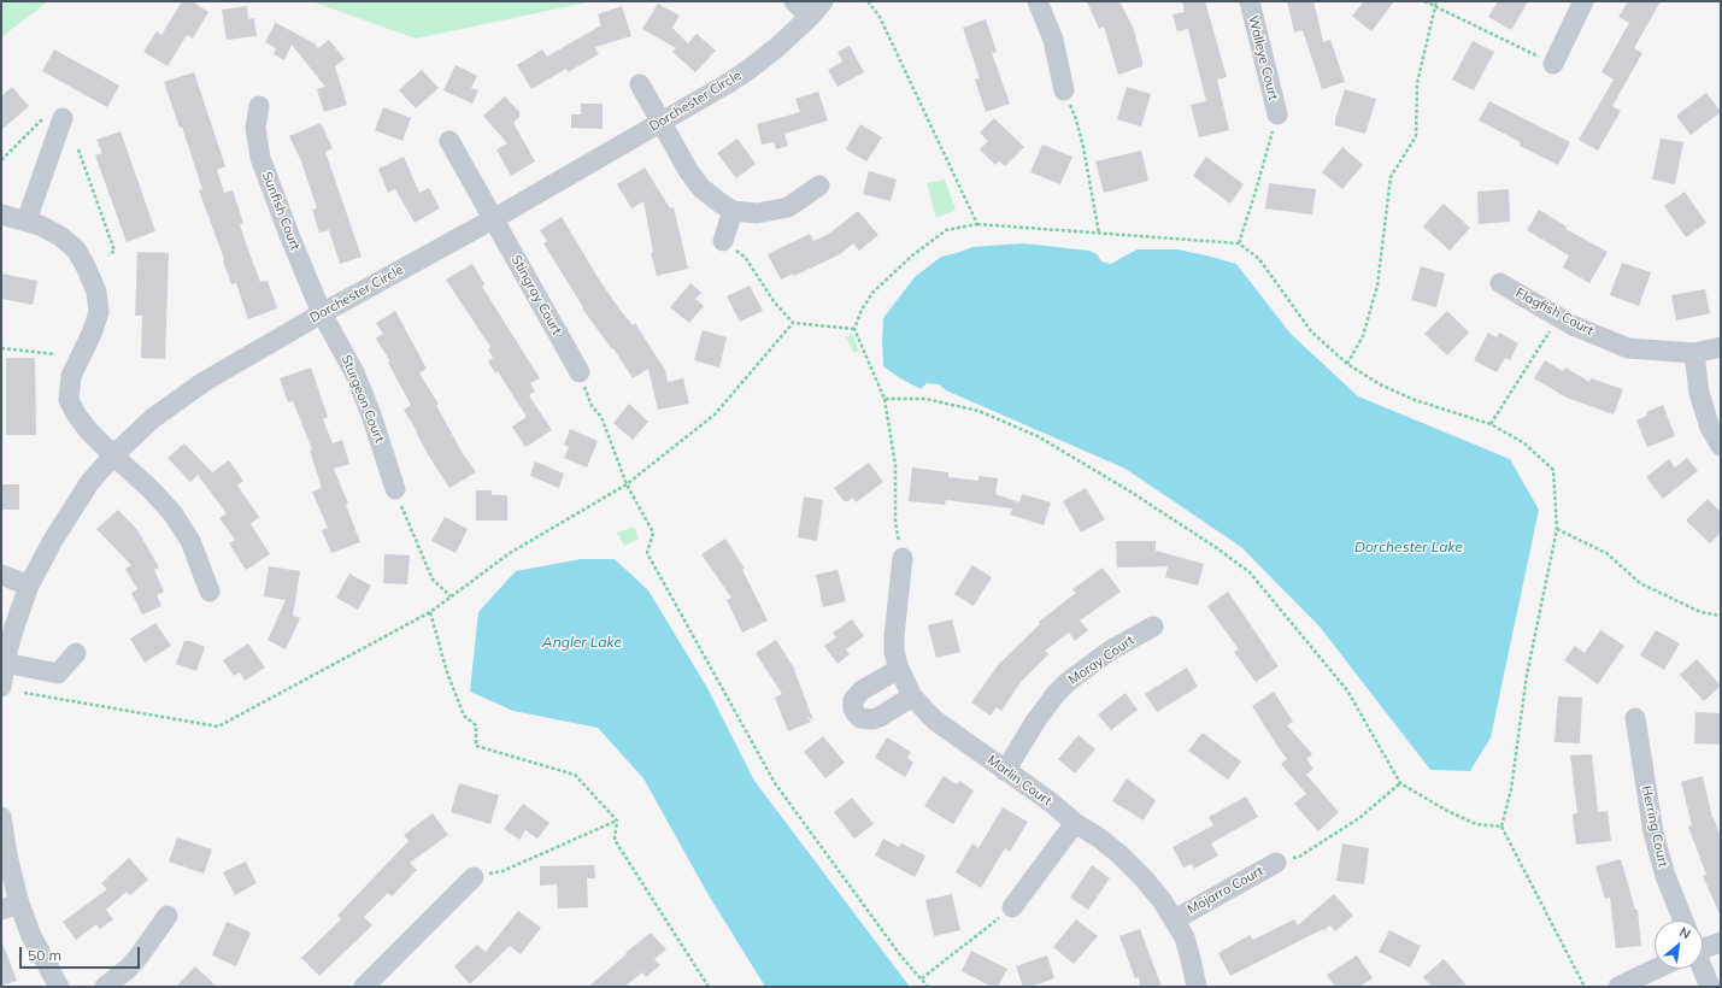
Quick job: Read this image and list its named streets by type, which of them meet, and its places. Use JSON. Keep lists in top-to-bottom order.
{
  "streets": {
    "street": [
      "Walleye Court",
      "Dorchester Circle",
      "Sunfish Court",
      "Stingray Court",
      "Flagfish Court",
      "Sturgeon Court",
      "Moray Court",
      "Marlin Court",
      "Herring Court",
      "Mojarro Court"
    ]
  },
  "crossings": [
    ["Dorchester Circle", "Sunfish Court"],
    ["Dorchester Circle", "Stingray Court"],
    ["Dorchester Circle", "Sturgeon Court"],
    ["Sunfish Court", "Sturgeon Court"],
    ["Moray Court", "Marlin Court"],
    ["Marlin Court", "Mojarro Court"]
  ],
  "water": ["Dorchester Lake", "Angler Lake"],
  "scale_bar": "50 m",
  "north": "top right"
}
